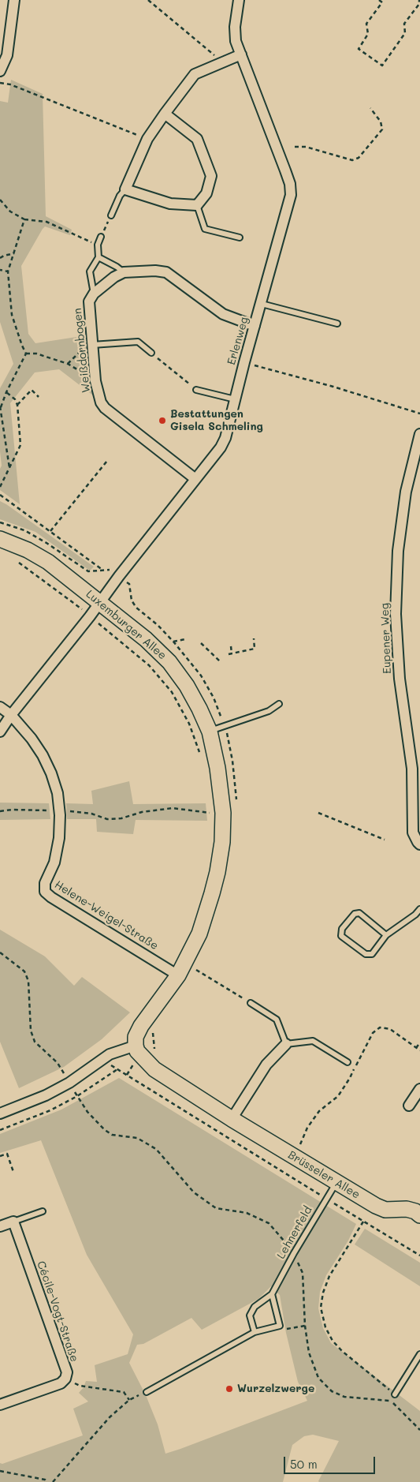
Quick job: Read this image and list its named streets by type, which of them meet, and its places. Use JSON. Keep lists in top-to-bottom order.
{
  "streets": {
    "street": [
      "Erlenweg",
      "Weißdornbogen",
      "Luxemburger Allee",
      "Eupener Weg",
      "Helene-Weigel-Straße",
      "Brüsseler Allee",
      "Cécile-Vogt-Straße"
    ],
    "lane": ["Lehnerfeld"]
  },
  "crossings": [
    ["Erlenweg", "Weißdornbogen"],
    ["Erlenweg", "Luxemburger Allee"],
    ["Luxemburger Allee", "Helene-Weigel-Straße"],
    ["Luxemburger Allee", "Brüsseler Allee"],
    ["Brüsseler Allee", "Lehnerfeld"]
  ],
  "places": ["Bestattungen Gisela Schmeling", "Wurzelzwerge"],
  "scale_bar": "50 m"
}
